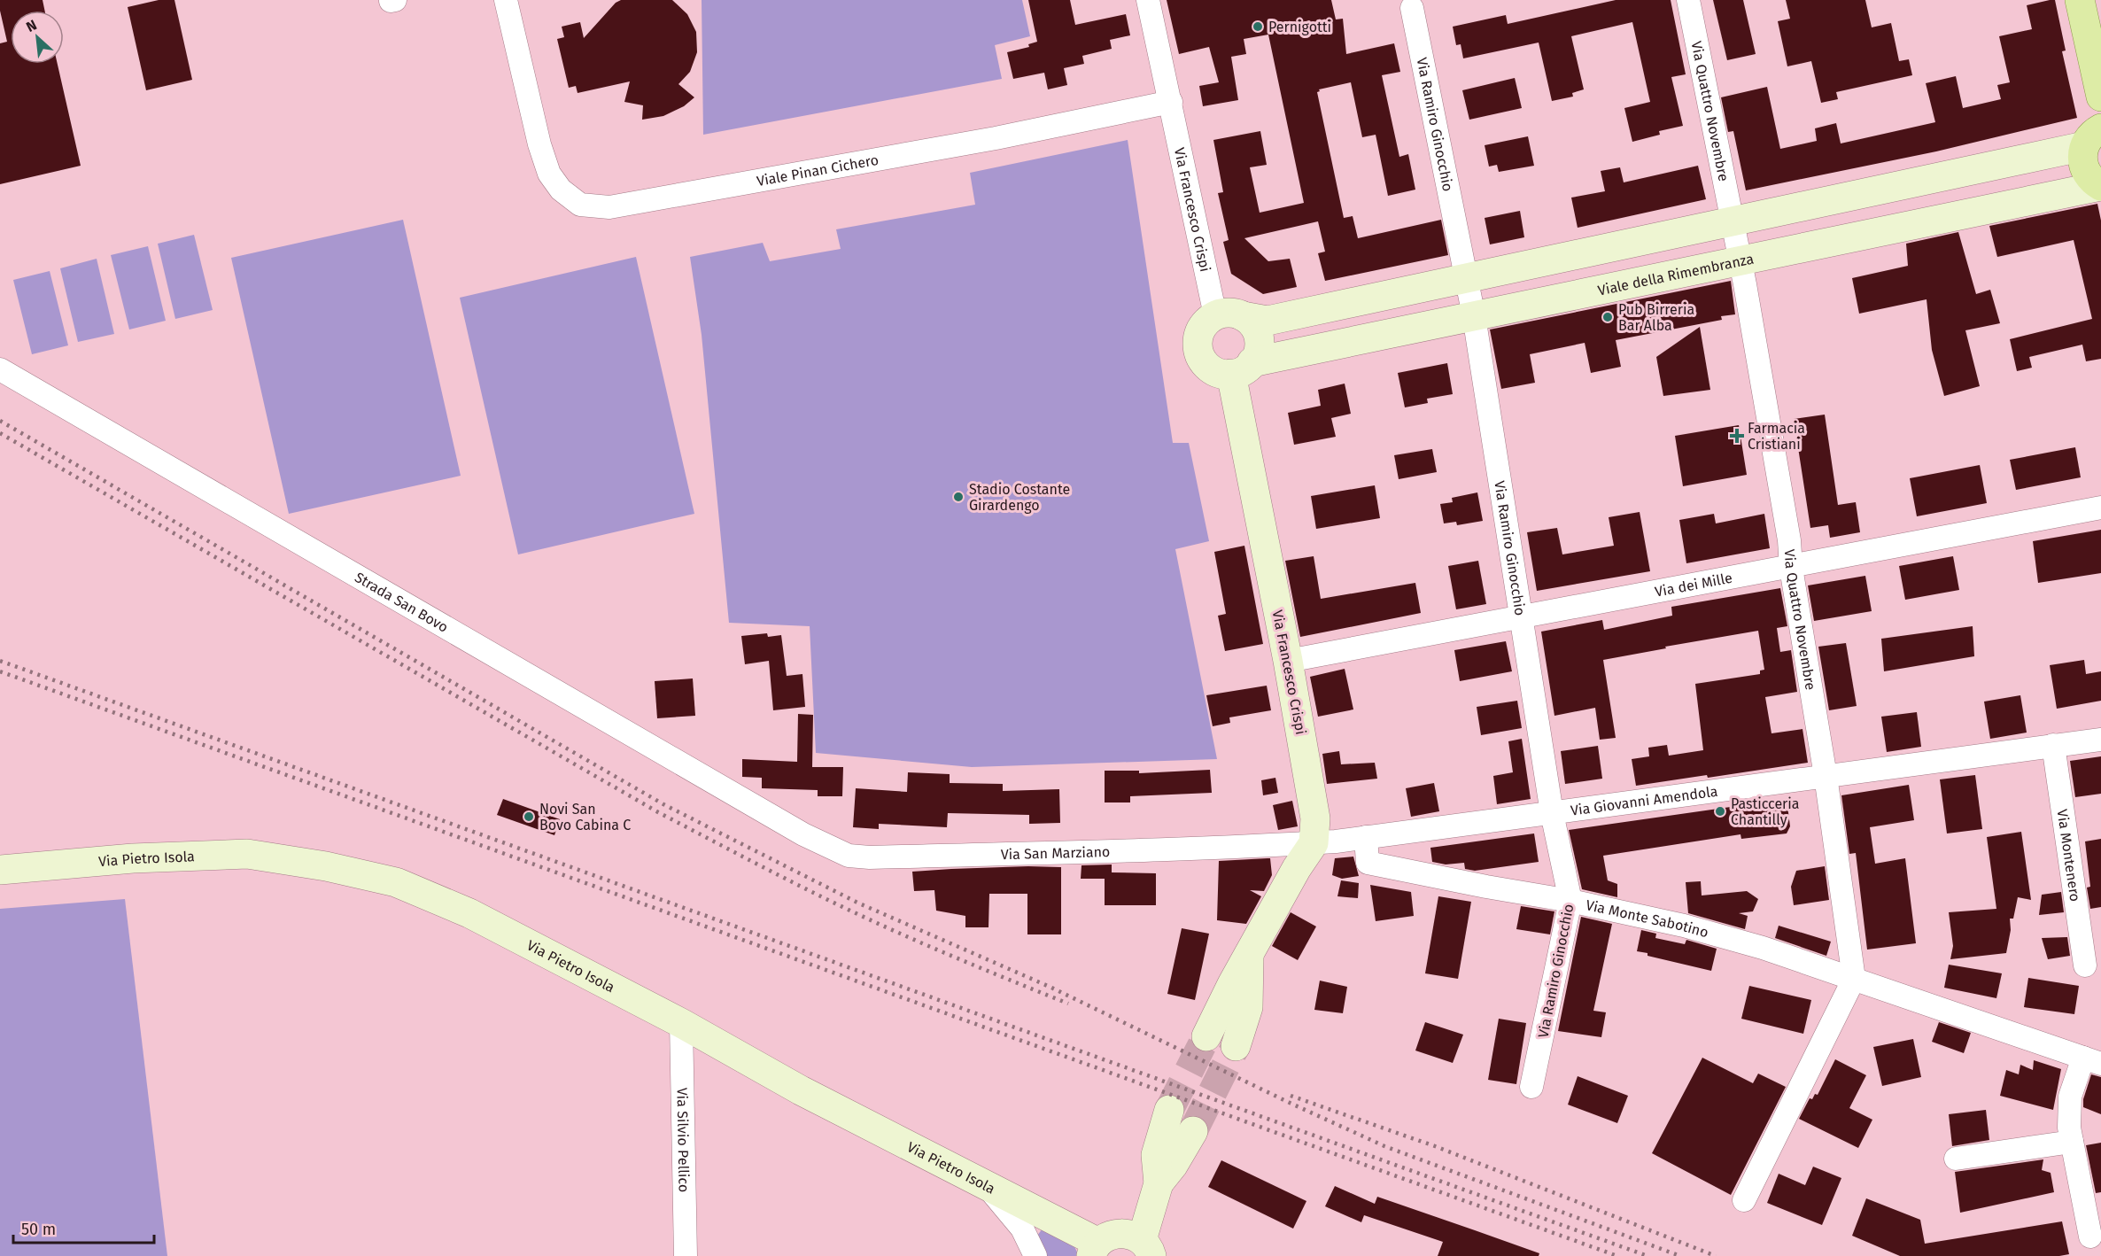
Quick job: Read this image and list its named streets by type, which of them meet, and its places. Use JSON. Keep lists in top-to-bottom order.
{
  "streets": {
    "street": [
      "Via Quattro Novembre",
      "Via Ramiro Ginocchio",
      "Viale Pinan Cichero",
      "Via Francesco Crispi",
      "Viale della Rimembranza",
      "Via dei Mille",
      "Strada San Bovo",
      "Via Giovanni Amendola",
      "Via San Marziano",
      "Via Montenero",
      "Via Pietro Isola",
      "Via Monte Sabotino",
      "Via Silvio Pellico"
    ]
  },
  "crossings": [
    ["Via Quattro Novembre", "Viale della Rimembranza"],
    ["Via Quattro Novembre", "Via dei Mille"],
    ["Via Quattro Novembre", "Via Giovanni Amendola"],
    ["Via Quattro Novembre", "Via Monte Sabotino"],
    ["Via Ramiro Ginocchio", "Viale della Rimembranza"],
    ["Via Ramiro Ginocchio", "Via dei Mille"],
    ["Via Ramiro Ginocchio", "Via Giovanni Amendola"],
    ["Via Ramiro Ginocchio", "Via Monte Sabotino"],
    ["Viale Pinan Cichero", "Via Francesco Crispi"],
    ["Via Francesco Crispi", "Viale della Rimembranza"],
    ["Via Francesco Crispi", "Via dei Mille"],
    ["Via Francesco Crispi", "Via Giovanni Amendola"],
    ["Via Francesco Crispi", "Via San Marziano"],
    ["Strada San Bovo", "Via San Marziano"],
    ["Via Giovanni Amendola", "Via San Marziano"],
    ["Via Giovanni Amendola", "Via Montenero"],
    ["Via Giovanni Amendola", "Via Monte Sabotino"],
    ["Via Pietro Isola", "Via Silvio Pellico"]
  ],
  "places": {
    "other": [
      "Pernigotti",
      "Pub Birreria Bar Alba",
      "Stadio Costante Girardengo",
      "Pasticceria Chantilly",
      "Novi San Bovo Cabina C"
    ],
    "health": ["Farmacia Cristiani"]
  },
  "scale_bar": "50 m",
  "north": "top left"
}
